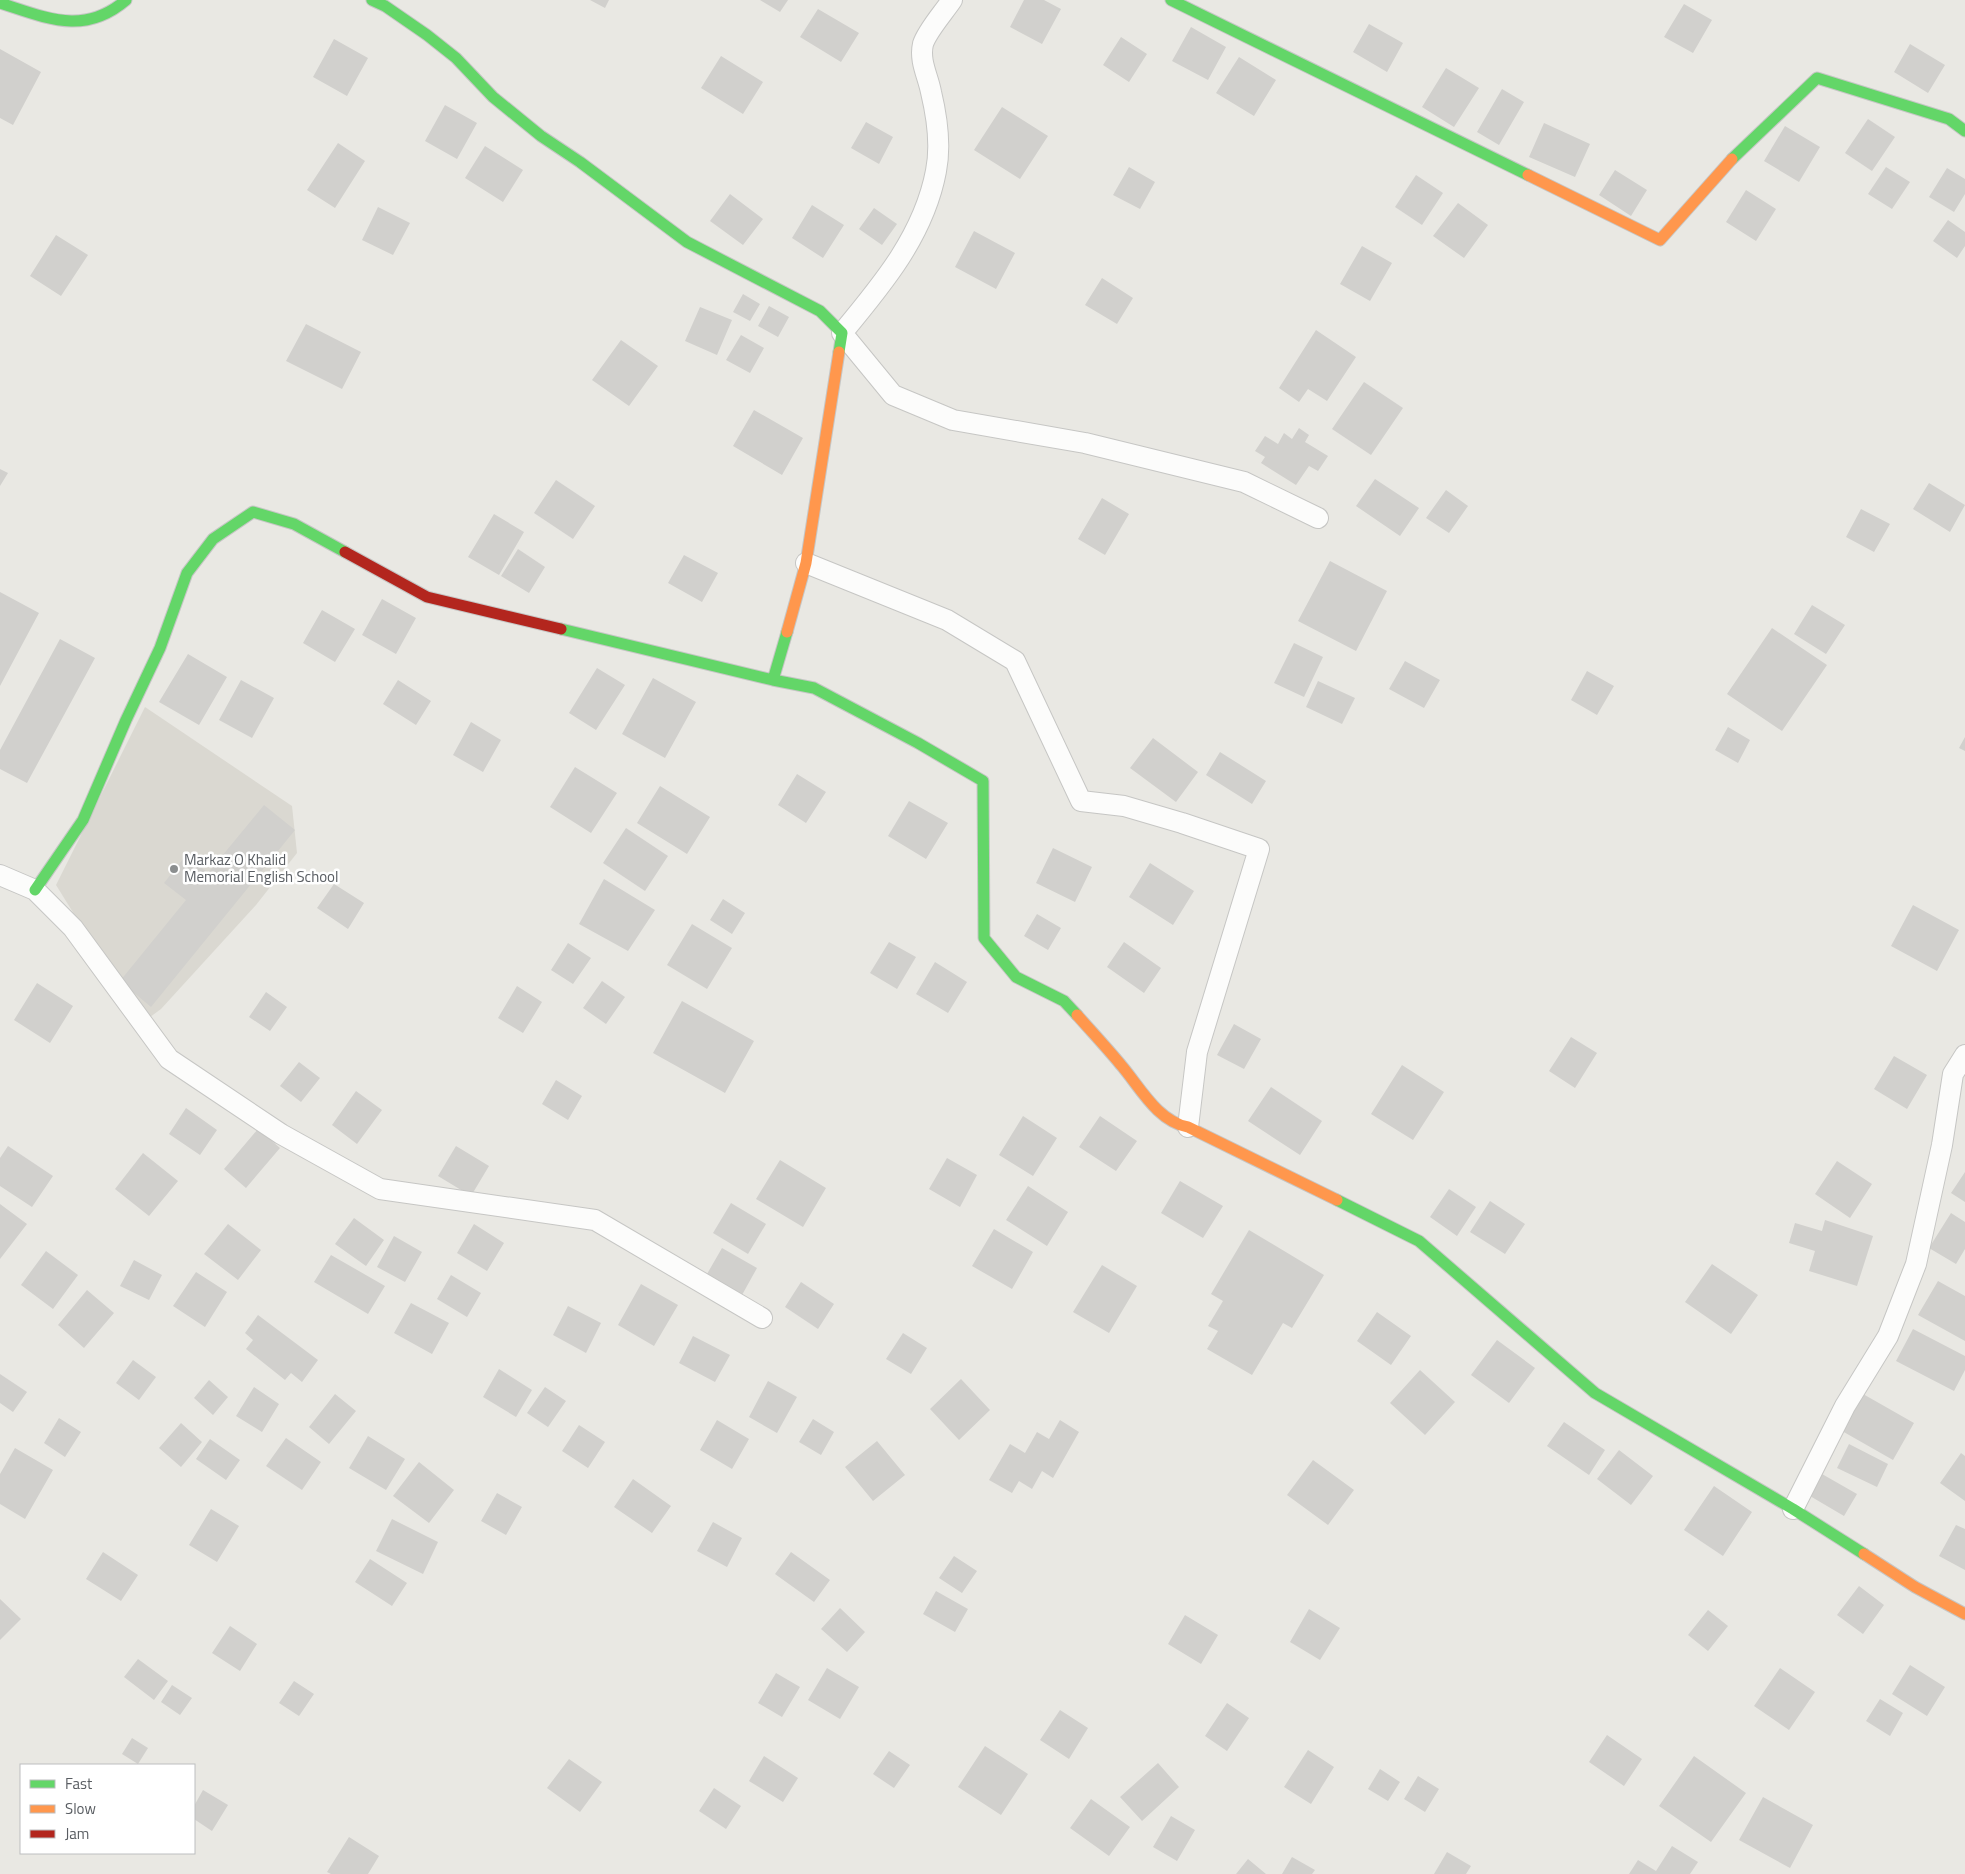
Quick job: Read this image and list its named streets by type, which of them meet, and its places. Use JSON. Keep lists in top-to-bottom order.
{
  "places": ["Markaz O Khalid Memorial English School"],
  "legend": ["Fast", "Slow", "Jam"]
}
